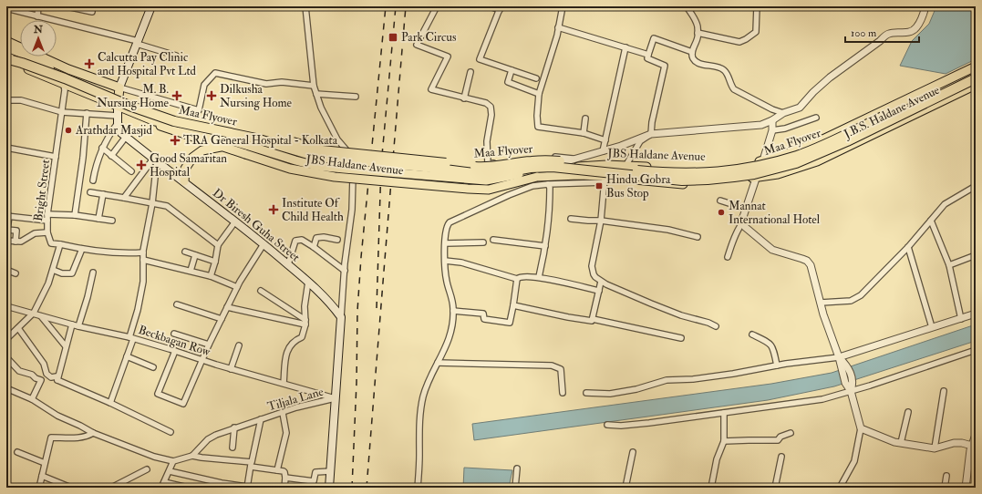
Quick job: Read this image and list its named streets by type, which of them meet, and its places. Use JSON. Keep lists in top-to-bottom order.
{
  "streets": {
    "highway": ["Maa Flyover"],
    "main road": ["J.B.S. Haldane Avenue", "JBS Haldane Avenue", "Dr Biresh Guha Street"],
    "street": ["Bright Street", "Beckbagan Row", "Tiljala Lane"]
  },
  "crossings": [
    ["J.B.S. Haldane Avenue", "JBS Haldane Avenue"],
    ["Maa Flyover", "JBS Haldane Avenue"],
    ["JBS Haldane Avenue", "Bright Street"],
    ["Beckbagan Row", "Tiljala Lane"]
  ],
  "places": {
    "transit": ["Park Circus", "Hindu Gobra Bus Stop"],
    "health": [
      "Calcutta Pay Clinic and Hospital Pvt Ltd",
      "M. B. Nursing Home",
      "Dilkusha Nursing Home",
      "TRA General Hospital - Kolkata",
      "Good Samaritan Hospital",
      "Institute Of Child Health"
    ],
    "other": ["Arathdar Masjid", "Mannat International Hotel"]
  },
  "scale_bar": "100 m",
  "north": "top"
}
